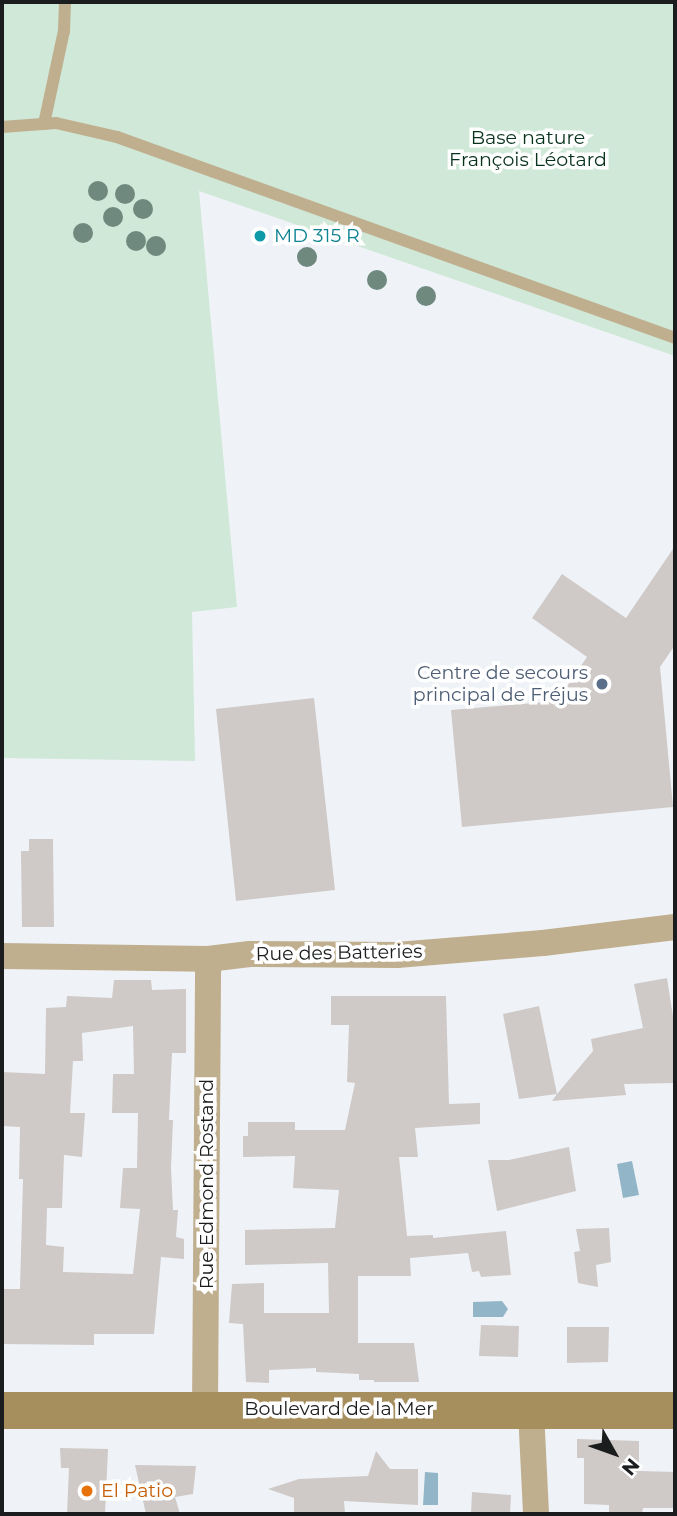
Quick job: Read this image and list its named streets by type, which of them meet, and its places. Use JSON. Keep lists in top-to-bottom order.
{
  "streets": {
    "street": ["Rue des Batteries", "Rue Edmond Rostand", "Boulevard de la Mer"]
  },
  "crossings": [
    ["Rue des Batteries", "Rue Edmond Rostand"],
    ["Rue Edmond Rostand", "Boulevard de la Mer"]
  ],
  "parks": ["Base nature François Léotard"],
  "places": ["MD 315 R", "Centre de secours principal de Fréjus", "El Patio"],
  "north": "bottom right"
}
